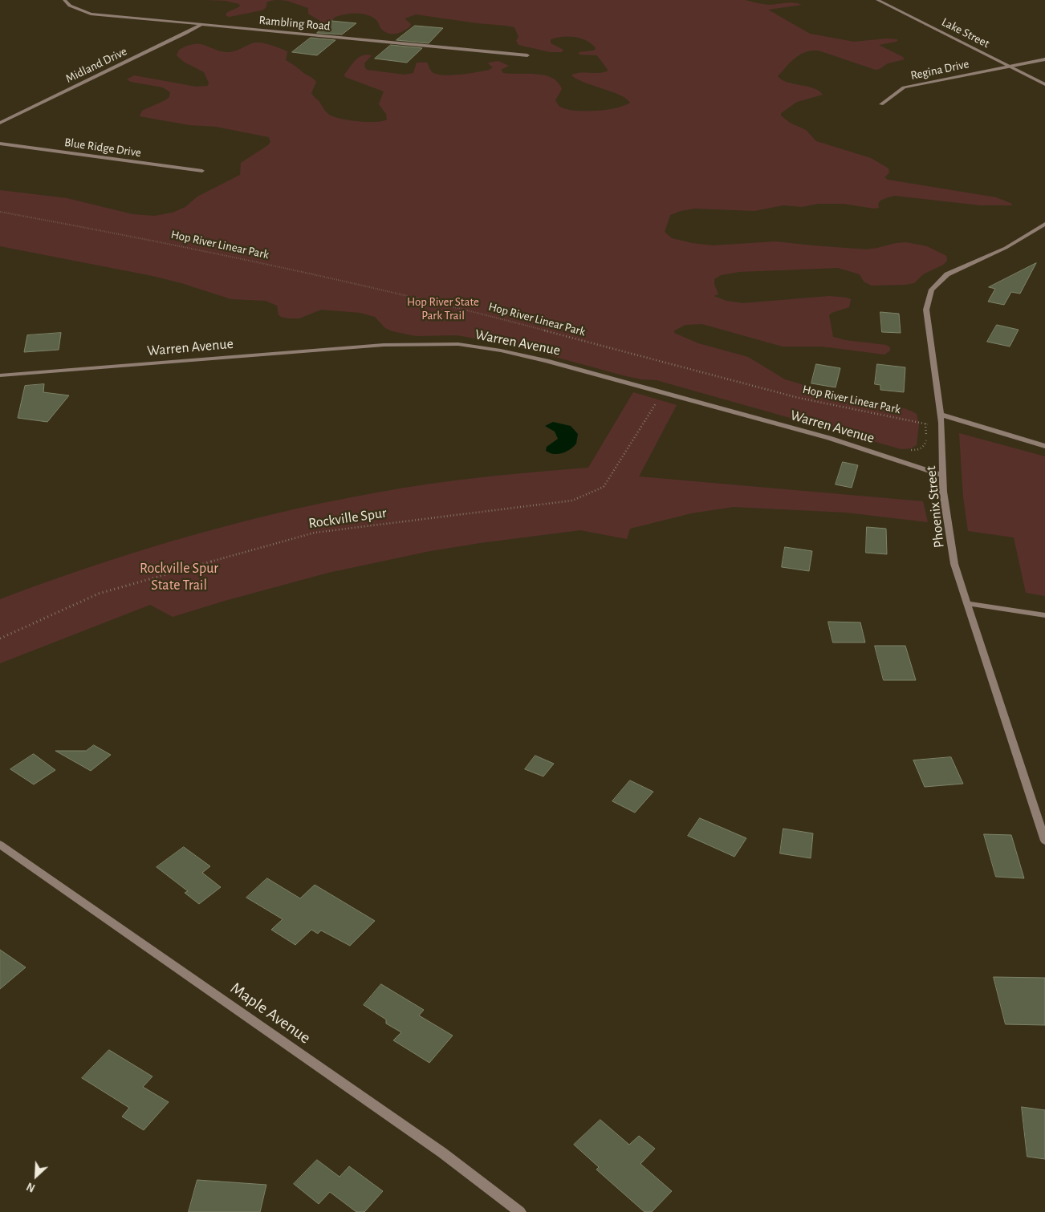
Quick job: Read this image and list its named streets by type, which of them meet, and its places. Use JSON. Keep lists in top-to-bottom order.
{
  "streets": {
    "street": [
      "Rambling Road",
      "Lake Street",
      "Midland Drive",
      "Regina Drive",
      "Blue Ridge Drive",
      "Warren Avenue",
      "Phoenix Street",
      "Maple Avenue"
    ],
    "path": ["Hop River Linear Park", "Rockville Spur"]
  },
  "crossings": [
    ["Rambling Road", "Midland Drive"],
    ["Lake Street", "Regina Drive"],
    ["Warren Avenue", "Phoenix Street"]
  ],
  "parks": ["Hop River State Park Trail", "Rockville Spur State Trail"],
  "north": "bottom left"
}
